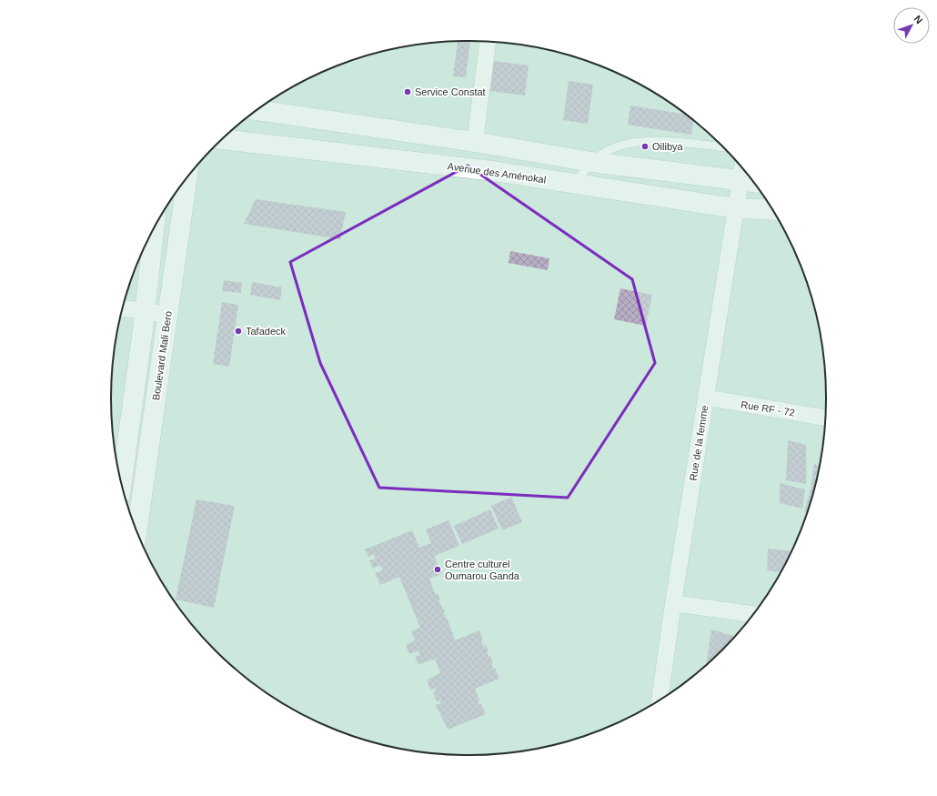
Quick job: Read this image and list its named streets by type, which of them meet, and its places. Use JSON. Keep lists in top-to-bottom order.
{
  "streets": {
    "main road": ["Avenue des Aménokal", "Boulevard Mali Bero"],
    "street": ["Rue RF - 72", "Rue de la femme"]
  },
  "crossings": [
    ["Avenue des Aménokal", "Rue de la femme"],
    ["Rue RF - 72", "Rue de la femme"]
  ],
  "places": [
    "Service Constat",
    "Oilibya",
    "Tafadeck",
    "Centre culturel Oumarou Ganda"
  ],
  "north": "top right"
}
